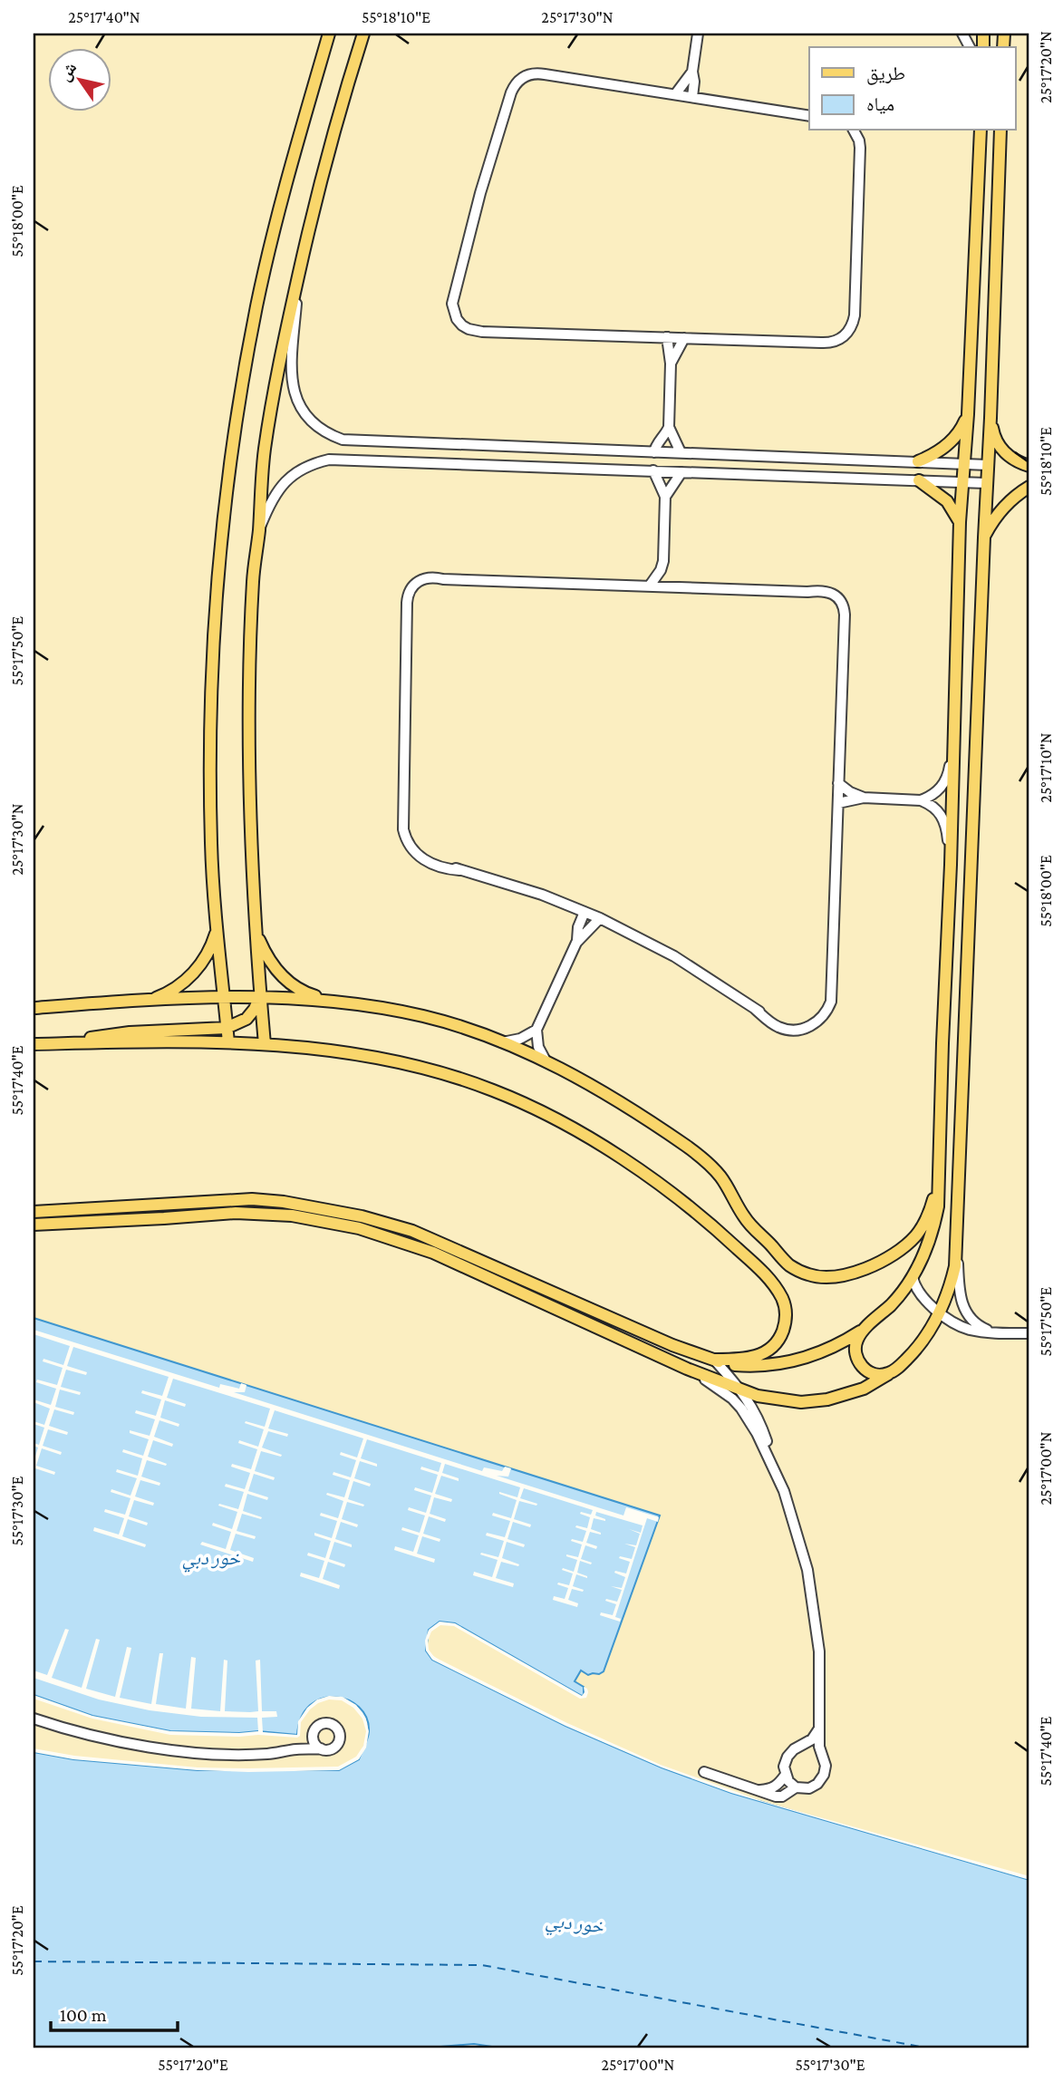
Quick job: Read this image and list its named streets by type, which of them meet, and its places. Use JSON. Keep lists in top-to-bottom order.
{
  "water": ["خور دبي"],
  "legend": ["طريق", "مياه"],
  "scale_bar": "100 m",
  "north": "top left",
  "coordinates": [
    "25°17'40\"N",
    "55°18'10\"E",
    "25°17'30\"N",
    "25°17'20\"N",
    "55°18'00\"E",
    "55°17'50\"E",
    "25°17'10\"N",
    "55°17'40\"E",
    "25°17'00\"N",
    "55°17'30\"E",
    "55°17'20\"E"
  ]
}
